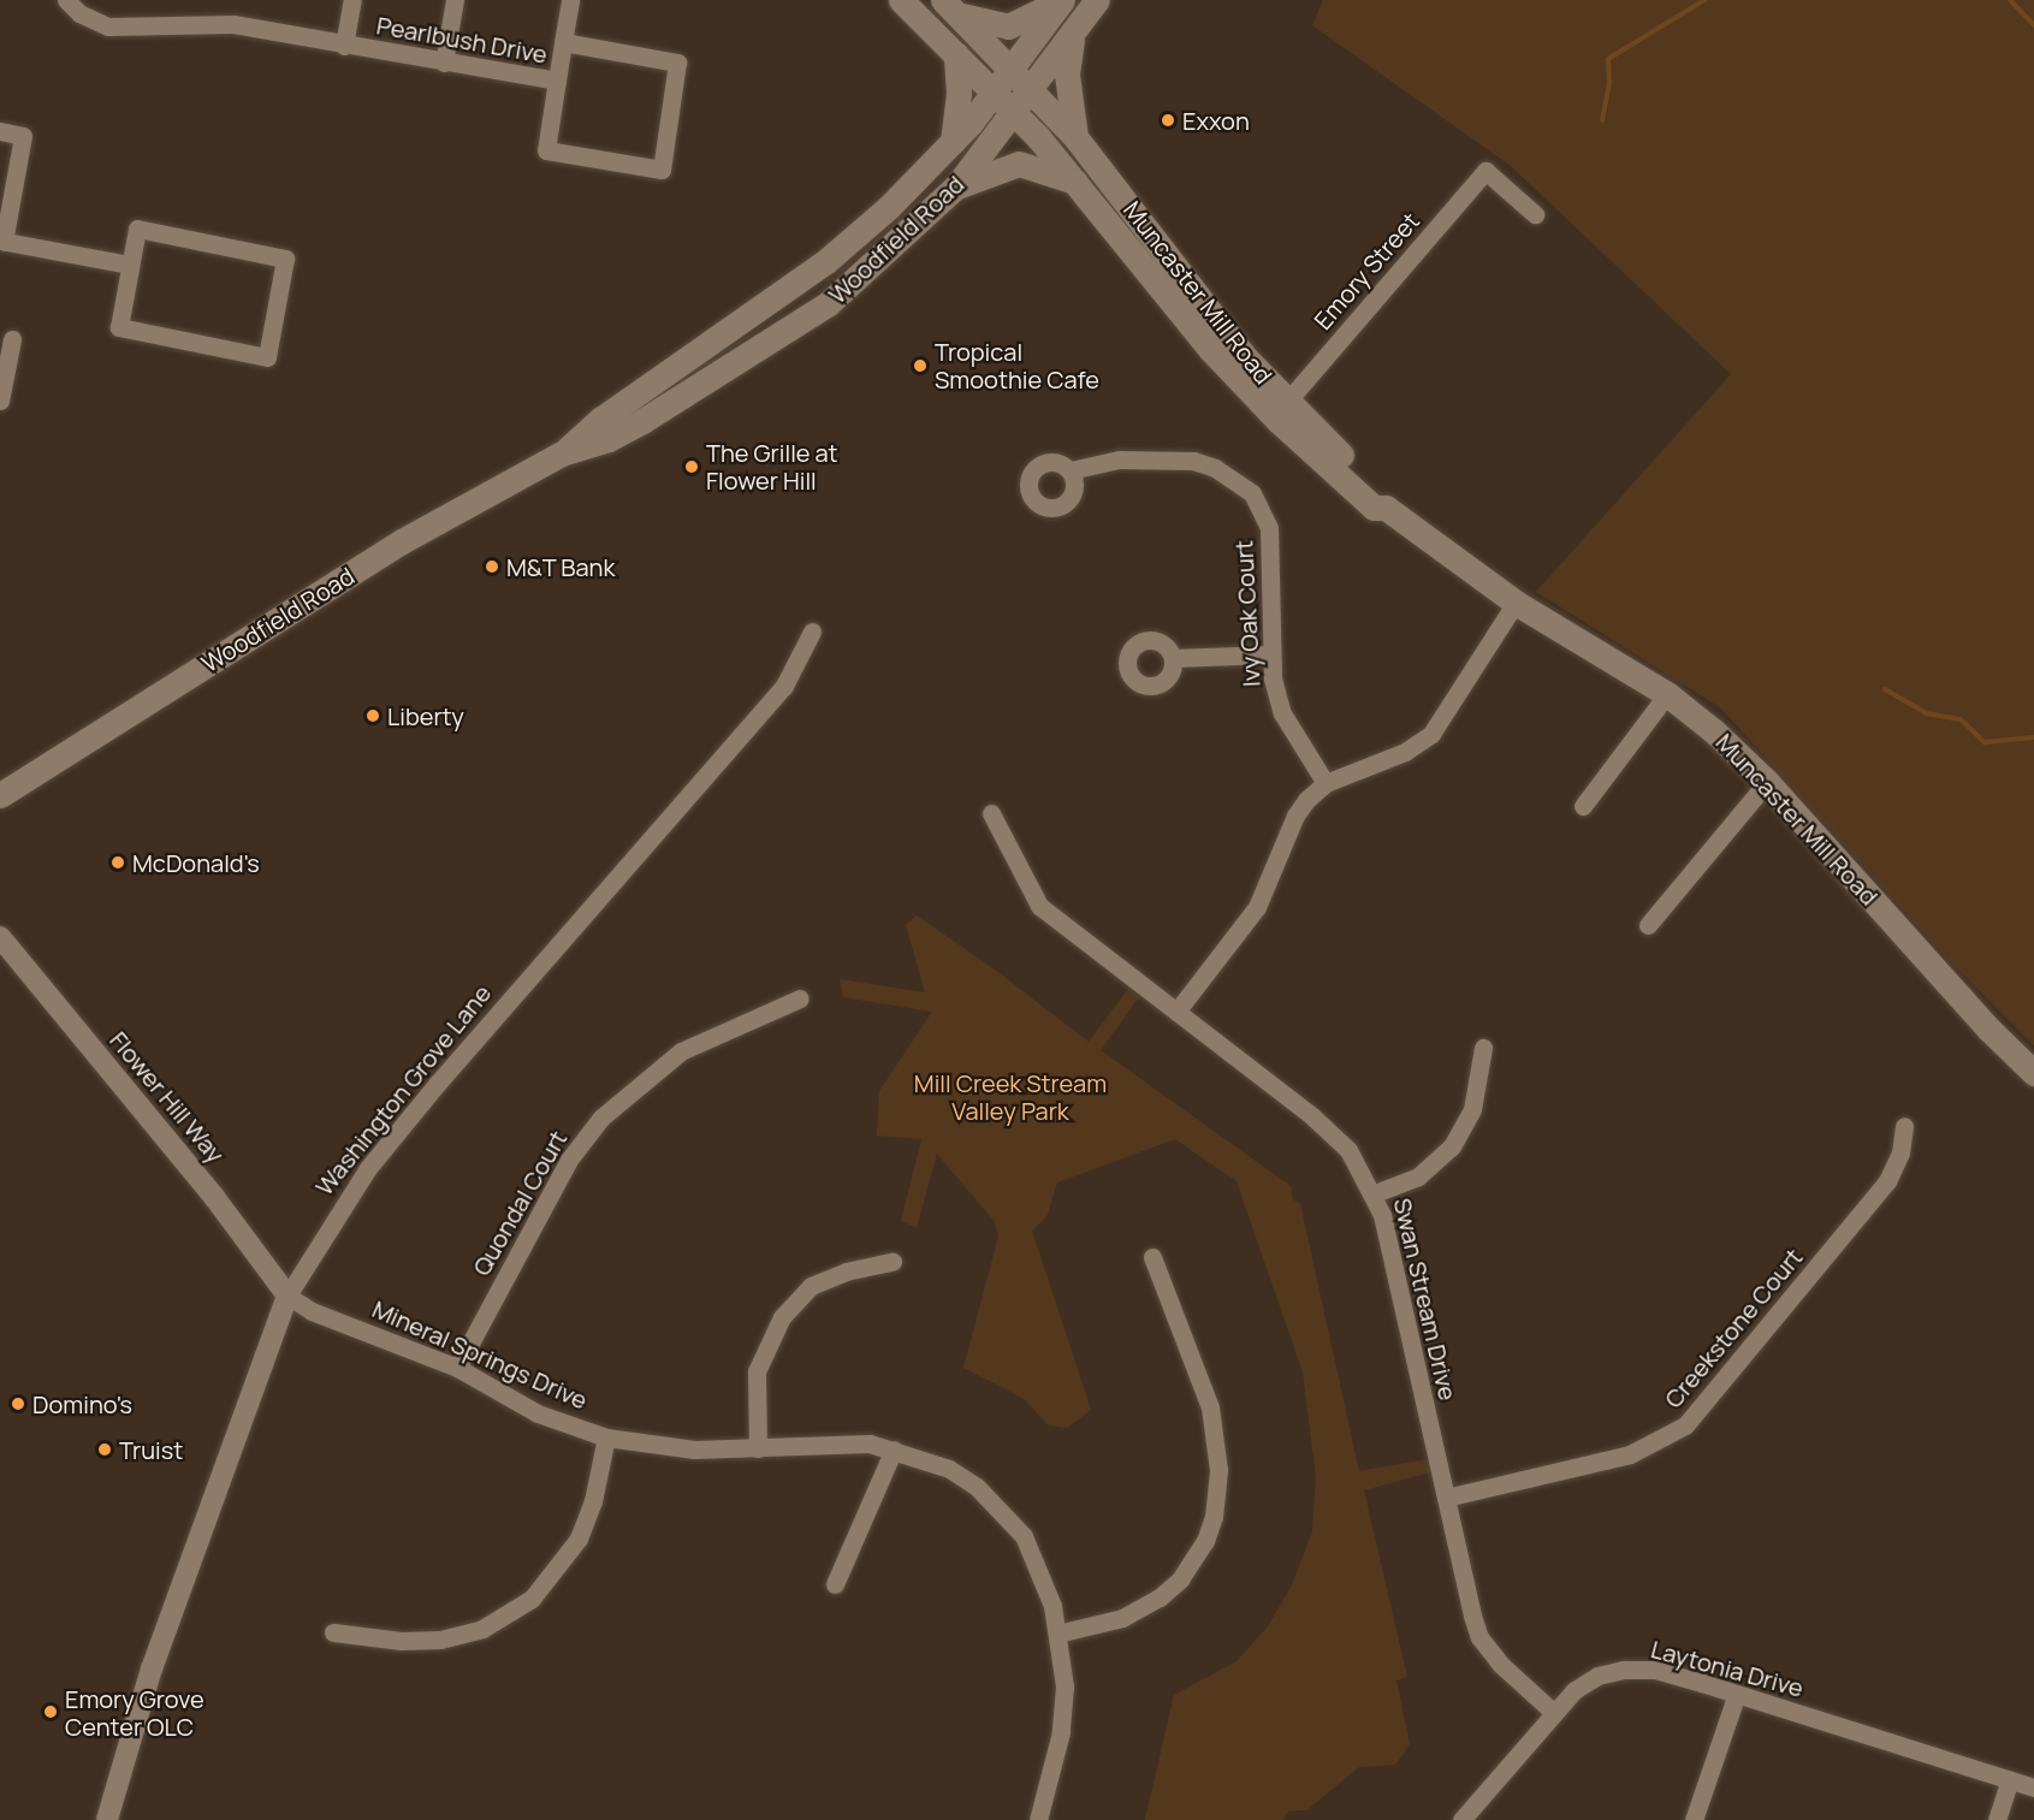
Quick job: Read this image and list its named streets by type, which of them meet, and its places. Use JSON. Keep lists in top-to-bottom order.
{
  "streets": {
    "main road": ["Woodfield Road", "Muncaster Mill Road"],
    "street": [
      "Pearlbush Drive",
      "Emory Street",
      "Ivy Oak Court",
      "Washington Grove Lane",
      "Flower Hill Way",
      "Quondal Court",
      "Swan Stream Drive",
      "Creekstone Court",
      "Mineral Springs Drive",
      "Laytonia Drive"
    ]
  },
  "crossings": [
    ["Woodfield Road", "Muncaster Mill Road"],
    ["Emory Street", "Muncaster Mill Road"],
    ["Washington Grove Lane", "Flower Hill Way"],
    ["Washington Grove Lane", "Mineral Springs Drive"],
    ["Flower Hill Way", "Mineral Springs Drive"],
    ["Quondal Court", "Mineral Springs Drive"],
    ["Swan Stream Drive", "Creekstone Court"],
    ["Swan Stream Drive", "Laytonia Drive"]
  ],
  "parks": ["Mill Creek Stream Valley Park"],
  "places": [
    "Exxon",
    "Tropical Smoothie Cafe",
    "The Grille at Flower Hill",
    "M&T Bank",
    "Liberty",
    "McDonald's",
    "Domino's",
    "Truist",
    "Emory Grove Center OLC"
  ]
}
